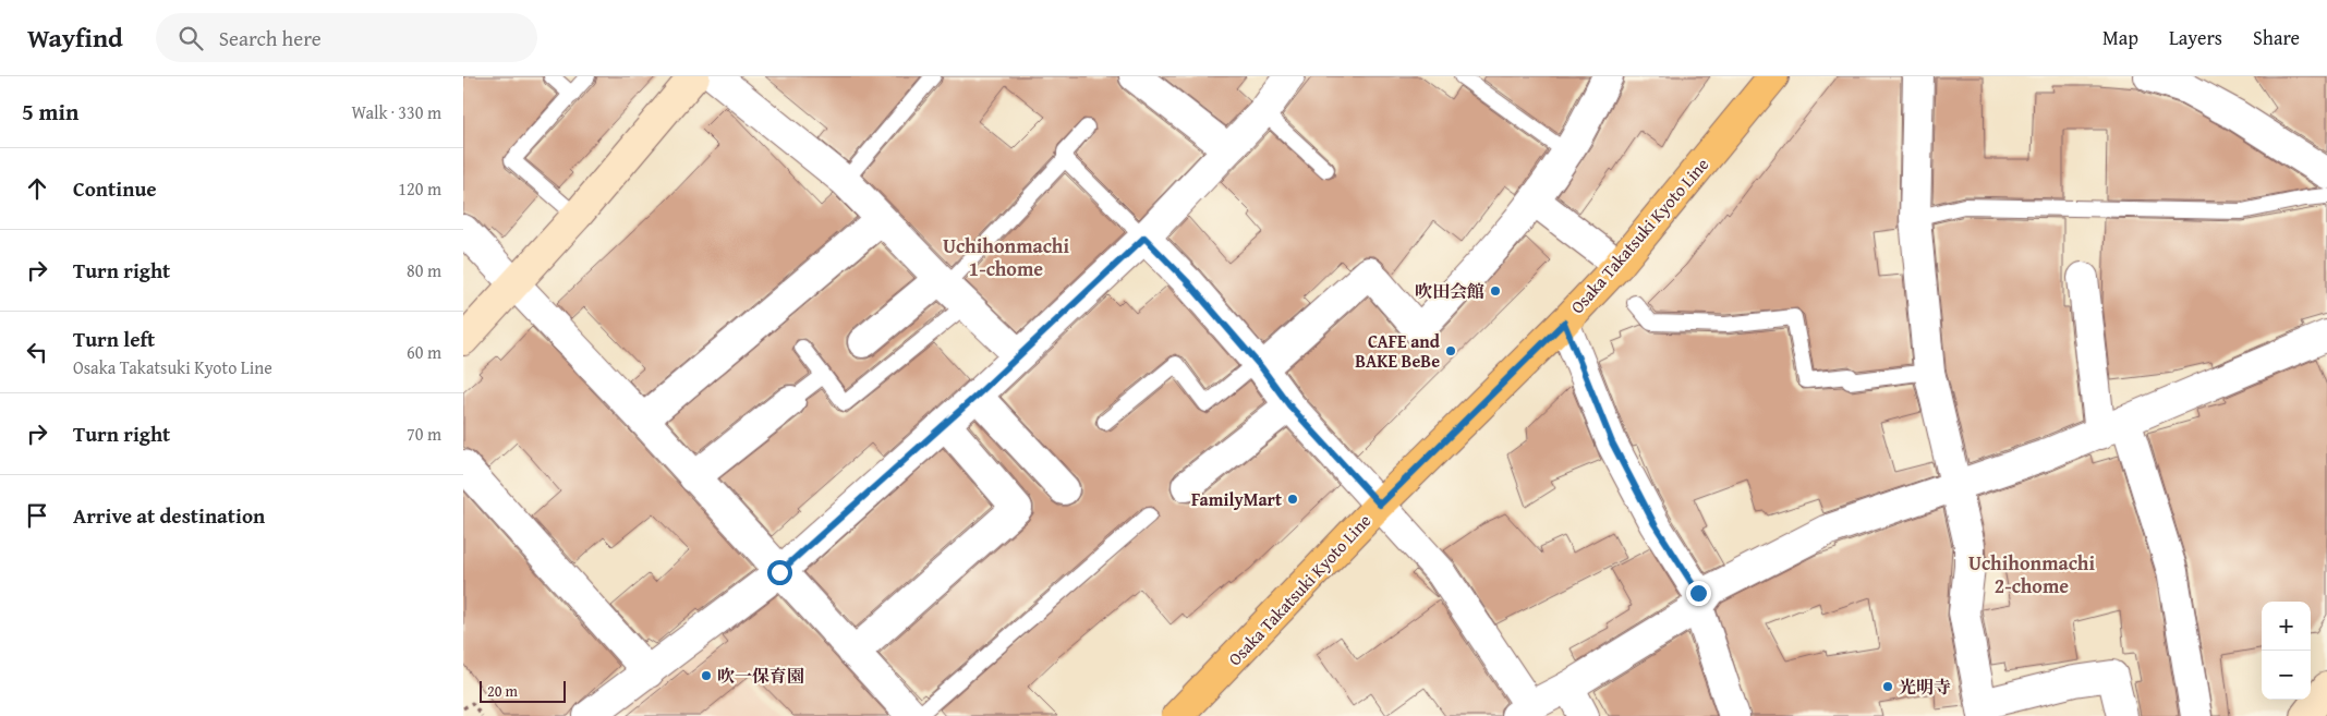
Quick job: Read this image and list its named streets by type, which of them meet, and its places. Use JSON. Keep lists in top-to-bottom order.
{
  "streets": {
    "main road": ["Osaka Takatsuki Kyoto Line"]
  },
  "districts": ["Uchihonmachi 1-chome", "Uchihonmachi 2-chome"],
  "places": [
    "吹田会館",
    "CAFE and BAKE BeBe",
    "FamilyMart",
    "吹一保育園",
    "光明寺"
  ],
  "scale_bar": "20 m",
  "page": {
    "header": "Wayfind",
    "search": "Search here",
    "nav": ["Map", "Layers", "Share"],
    "heading": ["5 min", "Walk · 330 m"],
    "list": [
      ["Continue", "120 m"],
      ["Turn right", "80 m"],
      ["Turn left", "Osaka Takatsuki Kyoto Line", "60 m"],
      ["Turn right", "70 m"],
      "Arrive at destination"
    ],
    "map_buttons": ["+", "−"],
    "scale": "20 m"
  }
}
